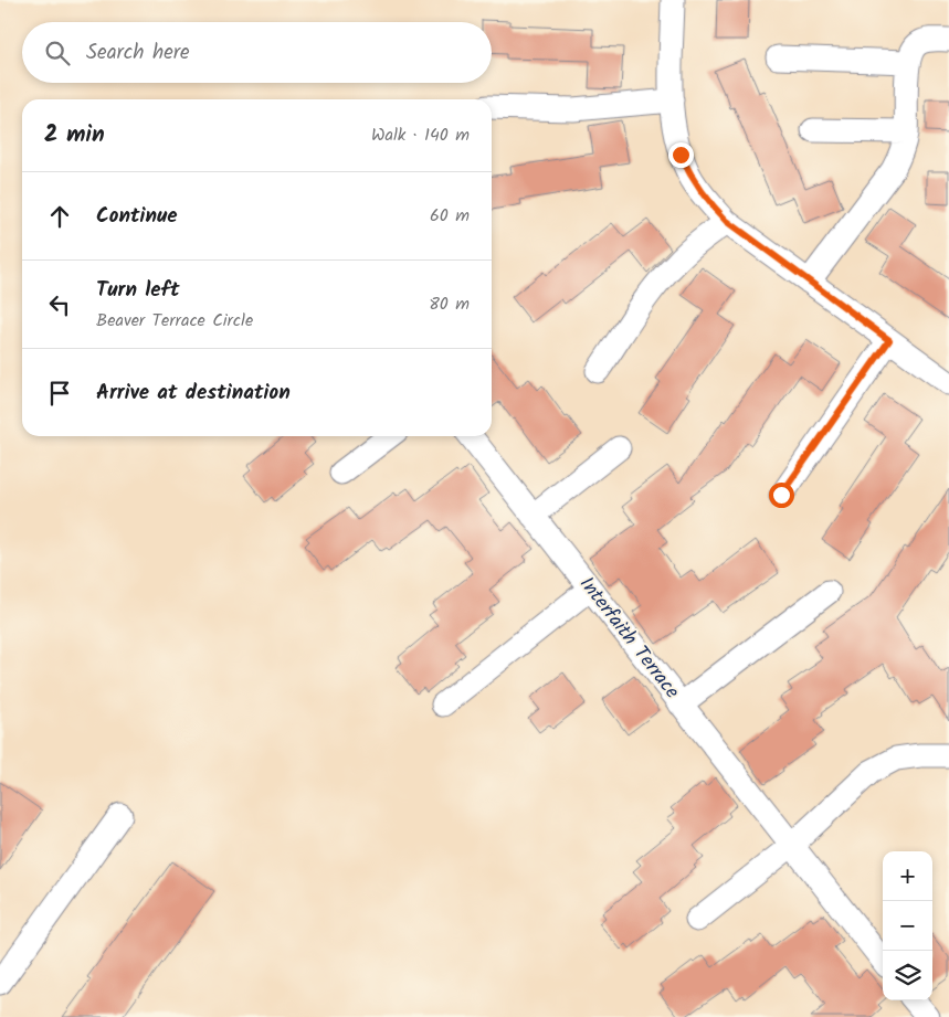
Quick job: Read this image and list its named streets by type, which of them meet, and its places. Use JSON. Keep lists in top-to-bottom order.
{
  "streets": {
    "street": ["Interfaith Terrace"]
  },
  "page": {
    "search": "Search here",
    "heading": ["2 min", "Walk · 140 m"],
    "list": [
      ["Continue", "60 m"],
      ["Turn left", "Beaver Terrace Circle", "80 m"],
      "Arrive at destination"
    ],
    "map_buttons": ["+", "−"]
  }
}
